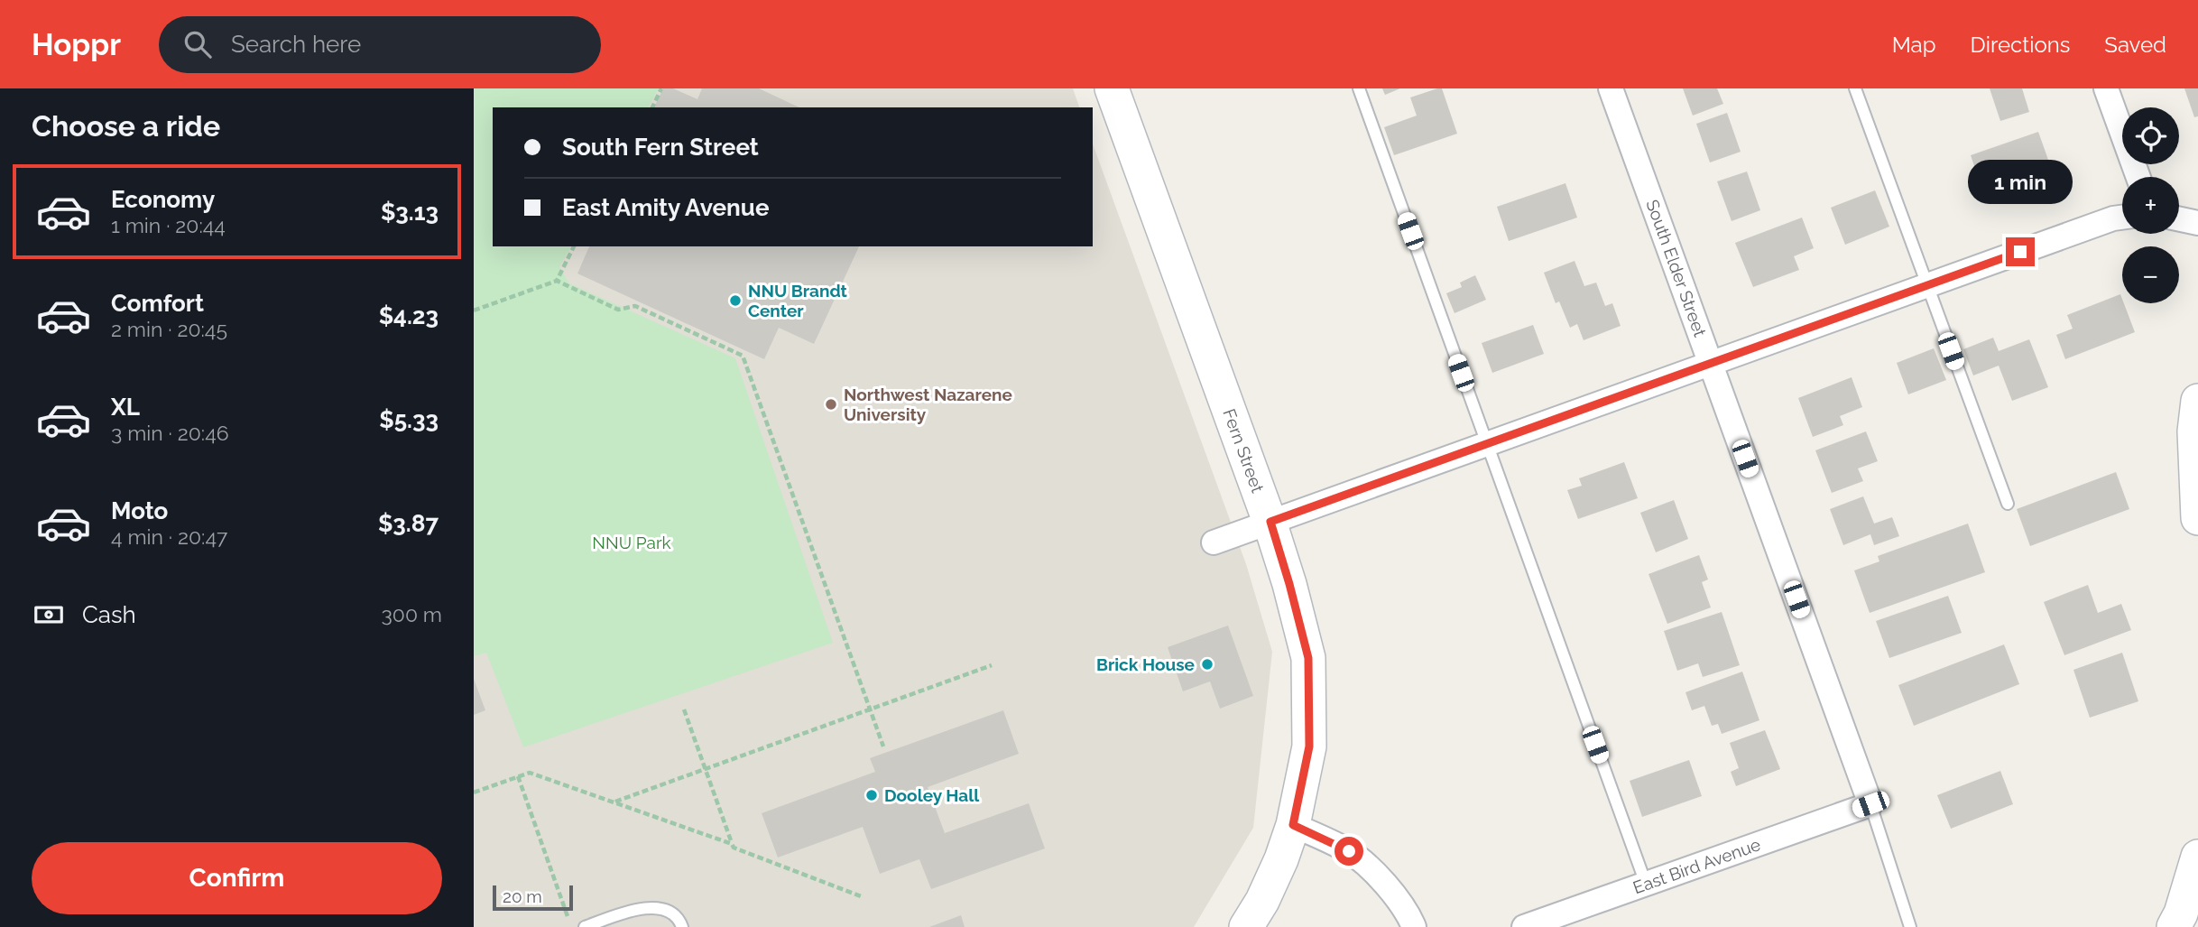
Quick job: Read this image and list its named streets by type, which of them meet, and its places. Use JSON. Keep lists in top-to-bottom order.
{
  "streets": {
    "street": ["South Elder Street", "Fern Street", "East Bird Avenue"]
  },
  "crossings": [
    ["South Elder Street", "East Bird Avenue"]
  ],
  "parks": ["NNU Park"],
  "places": [
    "NNU Brandt Center",
    "Northwest Nazarene University",
    "Brick House",
    "Dooley Hall"
  ],
  "scale_bar": "20 m",
  "page": {
    "header": "Hoppr",
    "search": "Search here",
    "nav": ["Map", "Directions", "Saved"],
    "heading": "Choose a ride",
    "map_buttons": ["+", "−"],
    "banner": ["South Fern Street", "East Amity Avenue"],
    "bubble": "1 min",
    "list": [
      {
        "name": "Economy",
        "note": "1 min · 20:44",
        "value": "$3.13"
      },
      {
        "name": "Comfort",
        "note": "2 min · 20:45",
        "value": "$4.23"
      },
      {
        "name": "XL",
        "note": "3 min · 20:46",
        "value": "$5.33"
      },
      {
        "name": "Moto",
        "note": "4 min · 20:47",
        "value": "$3.87"
      }
    ],
    "pay": ["Cash", "300 m"],
    "buttons": "Confirm",
    "scale": "20 m"
  }
}
